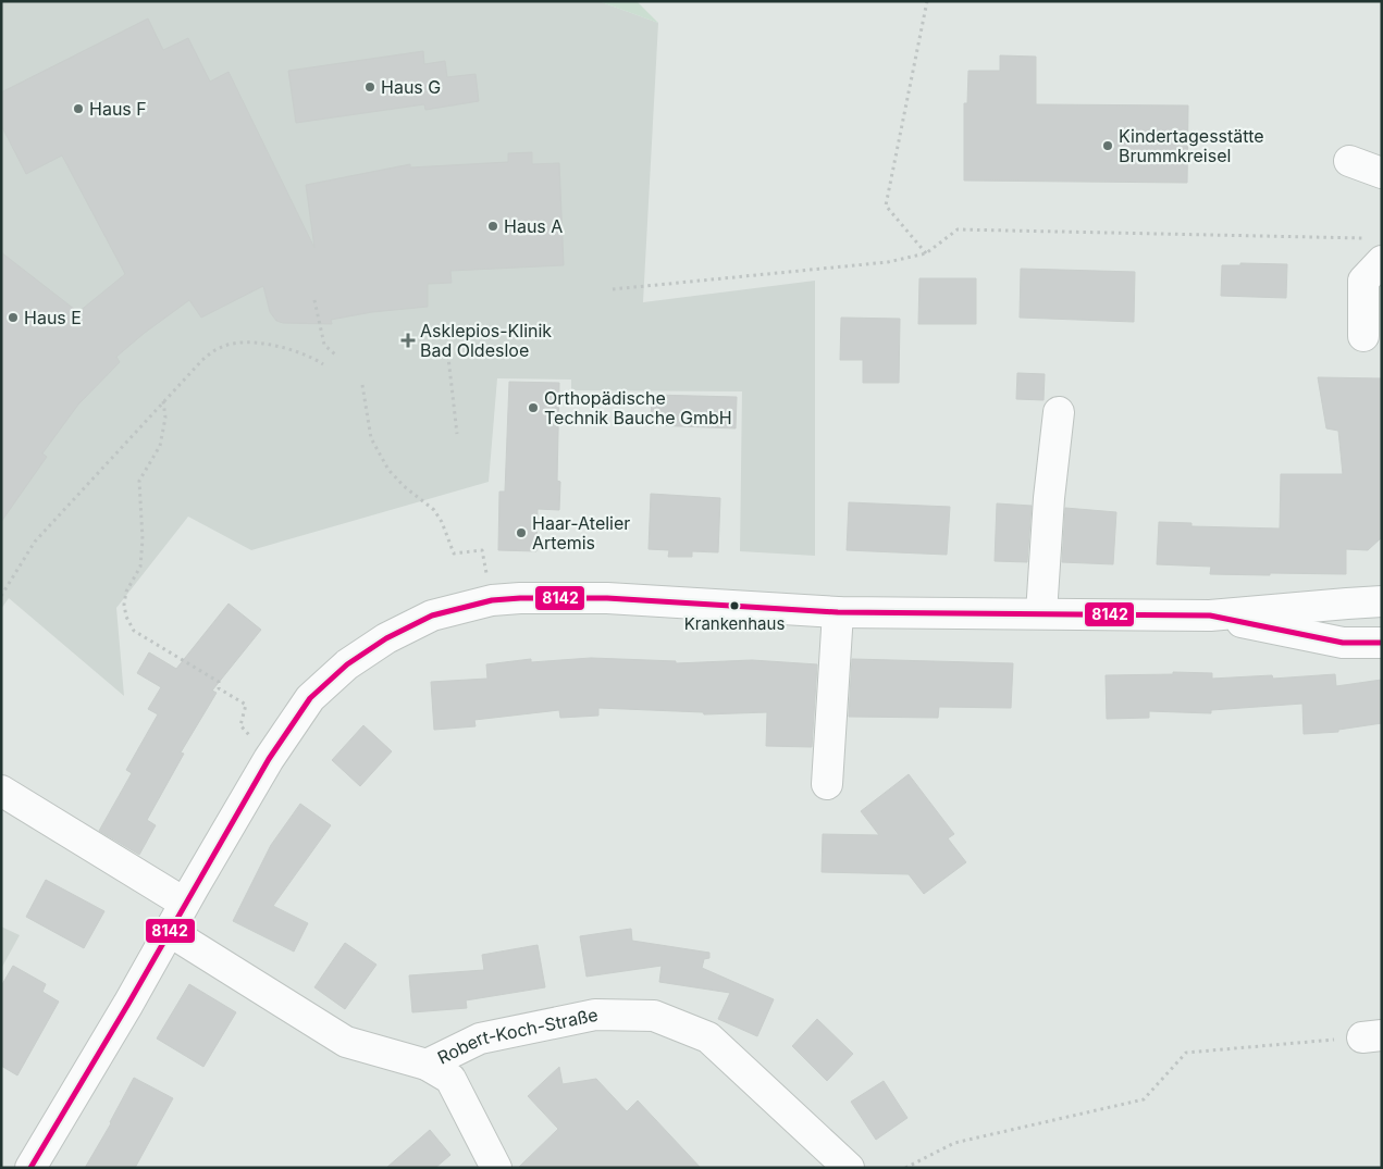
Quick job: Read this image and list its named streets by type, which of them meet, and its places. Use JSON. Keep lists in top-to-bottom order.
{
  "streets": {
    "street": ["Robert-Koch-Straße"]
  },
  "places": {
    "other": [
      "Haus G",
      "Haus F",
      "Kindertagesstätte Brummkreisel",
      "Haus A",
      "Haus E",
      "Orthopädische Technik Bauche GmbH",
      "Haar-Atelier Artemis",
      "Krankenhaus"
    ],
    "health": ["Asklepios-Klinik Bad Oldesloe"]
  },
  "lines": ["transit line 8142"]
}
